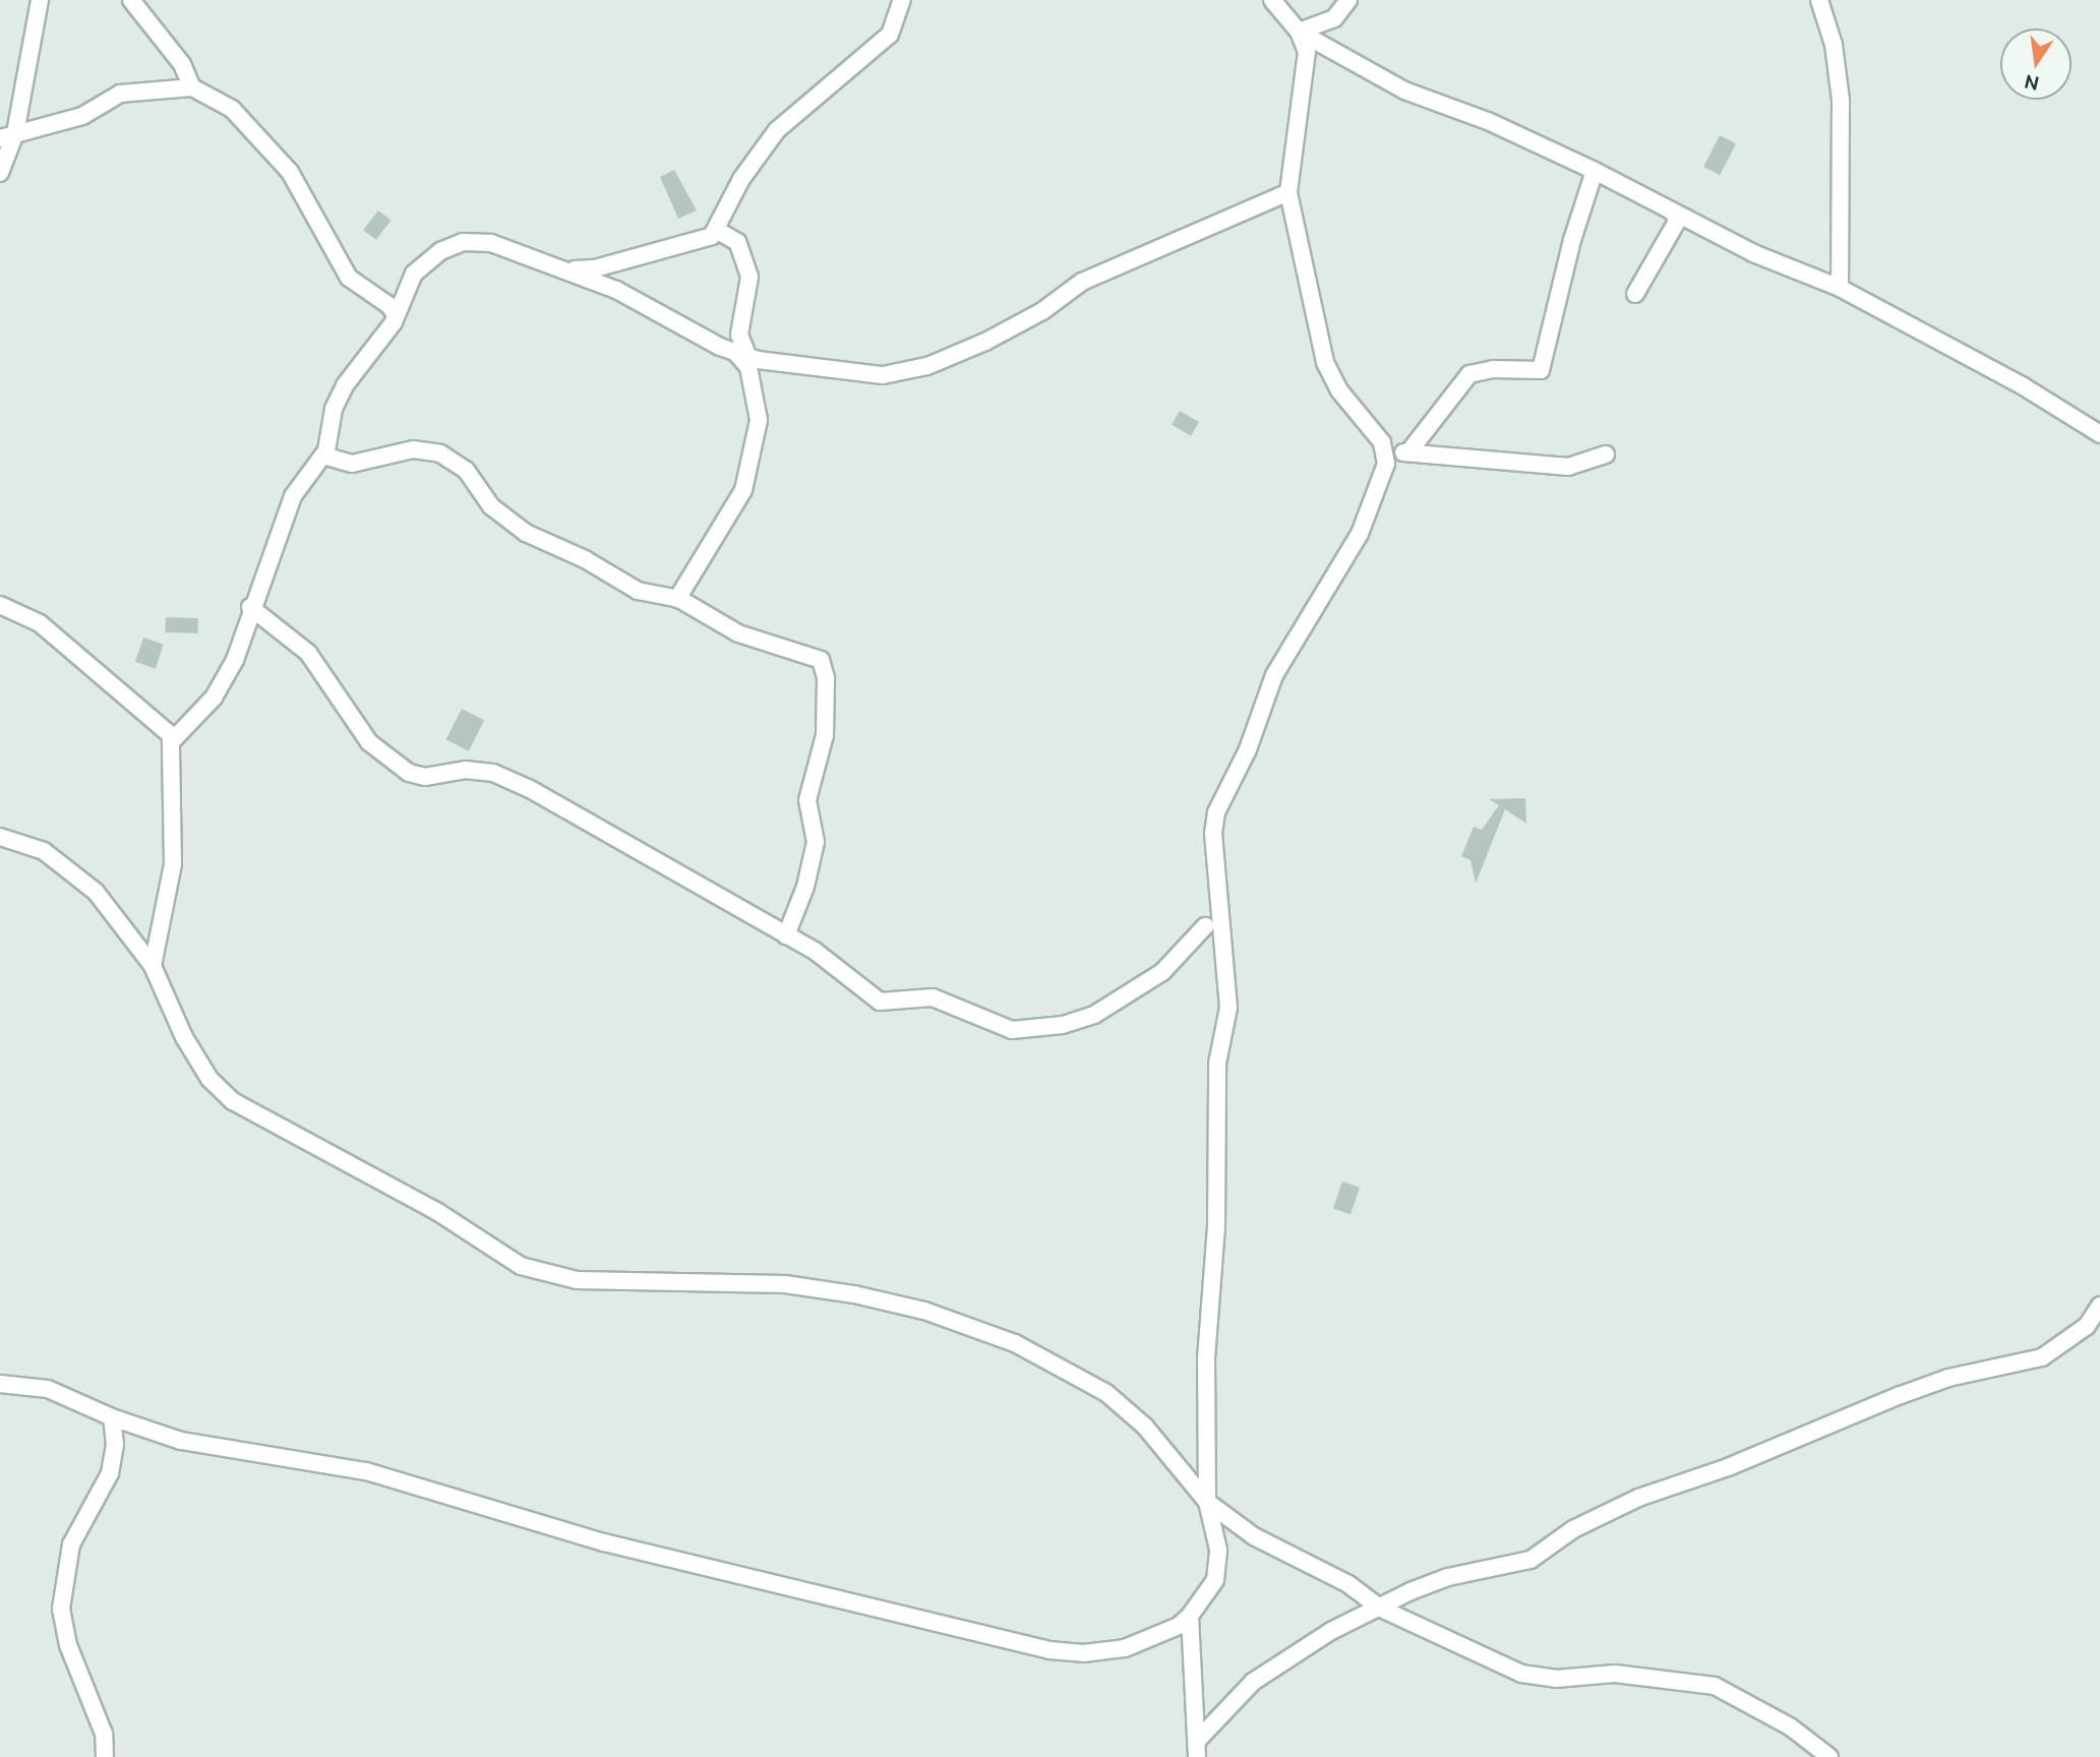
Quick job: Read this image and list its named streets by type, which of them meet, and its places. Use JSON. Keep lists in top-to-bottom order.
{
  "north": "bottom"
}
